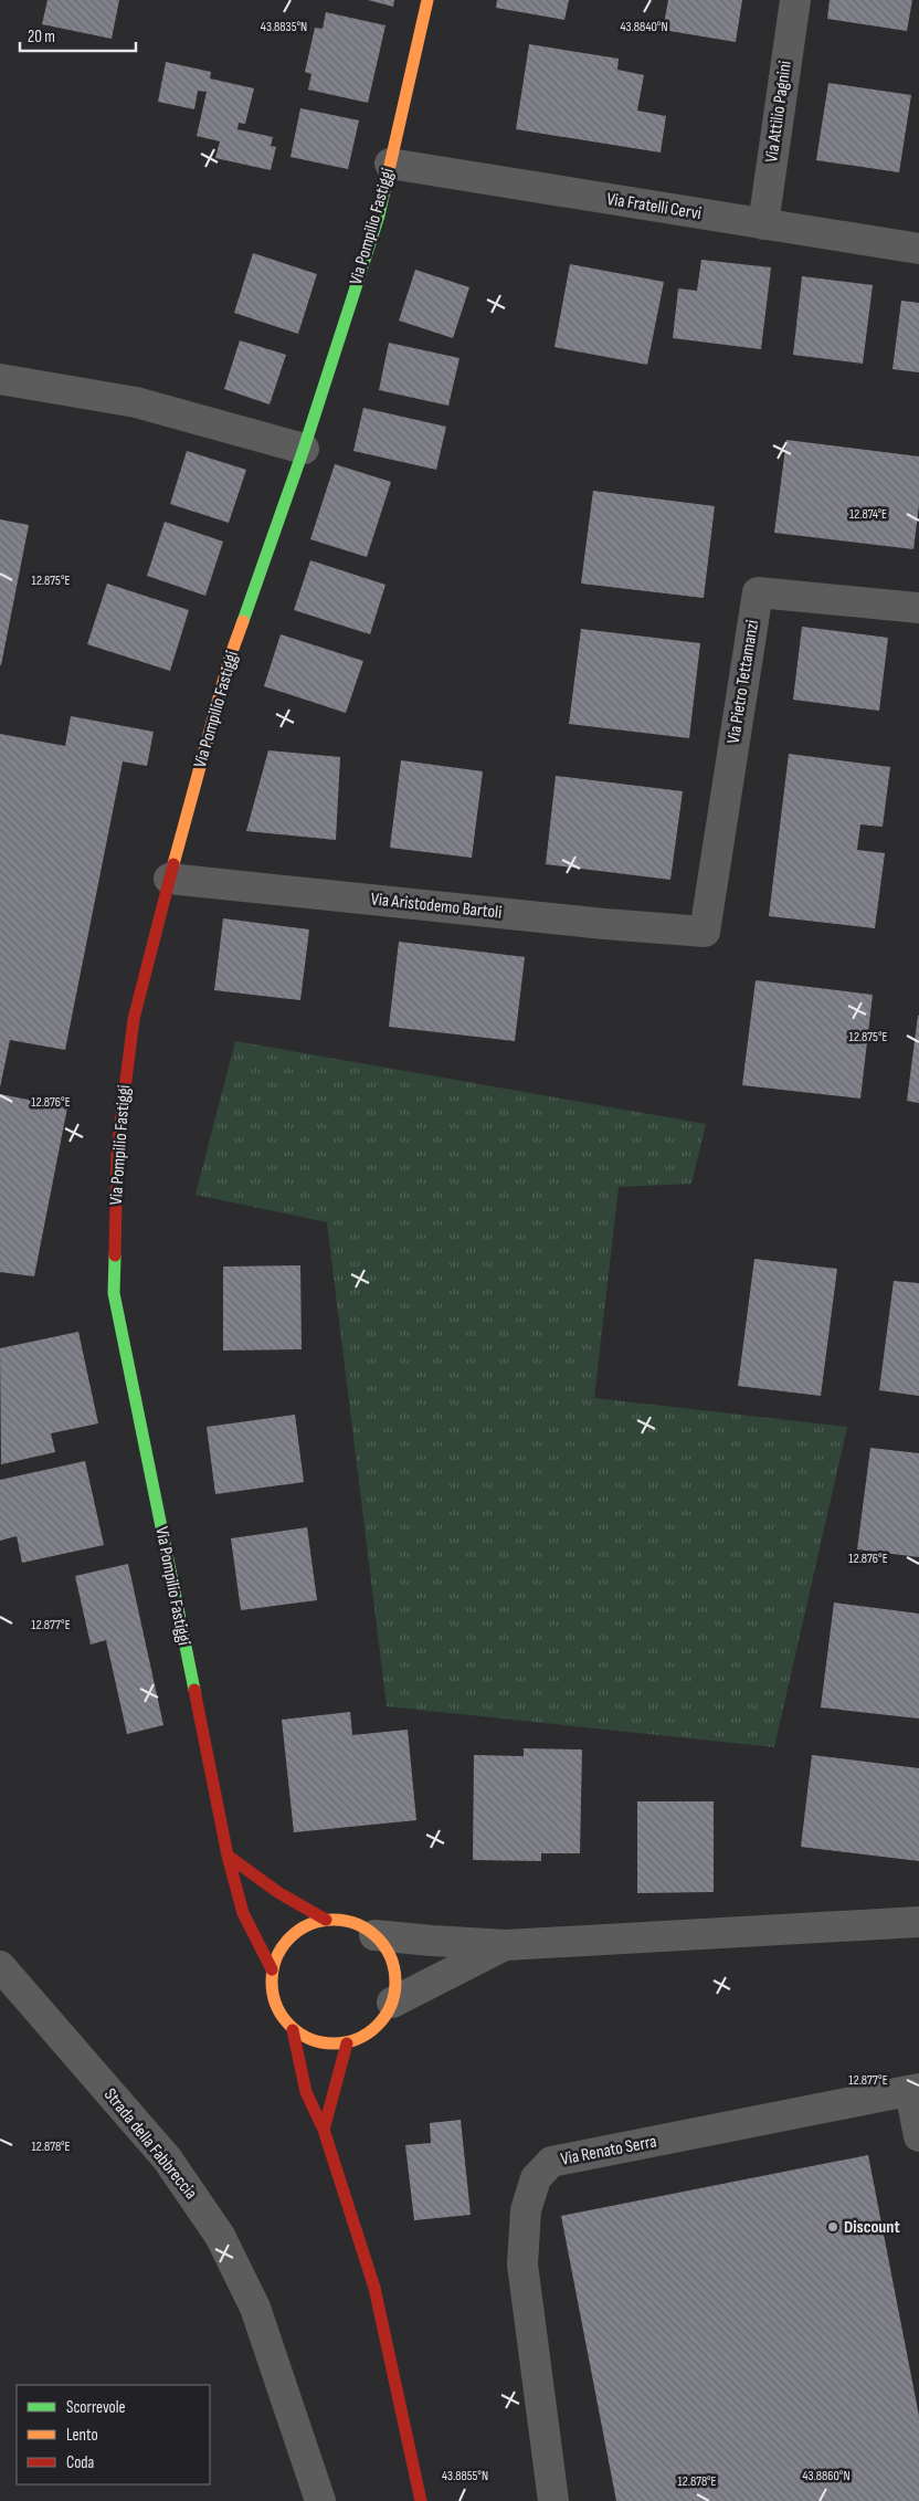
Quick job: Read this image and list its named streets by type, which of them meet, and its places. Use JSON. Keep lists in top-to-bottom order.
{
  "streets": {
    "street": [
      "Via Attilio Pagnini",
      "Via Fratelli Cervi",
      "Via Pompilio Fastiggi",
      "Via Pietro Tettamanzi",
      "Via Aristodemo Bartoli",
      "Strada della Fabbreccia",
      "Via Renato Serra"
    ]
  },
  "crossings": [
    ["Via Attilio Pagnini", "Via Fratelli Cervi"],
    ["Via Fratelli Cervi", "Via Pompilio Fastiggi"],
    ["Via Pompilio Fastiggi", "Via Aristodemo Bartoli"],
    ["Via Pietro Tettamanzi", "Via Aristodemo Bartoli"]
  ],
  "places": ["Discount"],
  "legend": ["Scorrevole", "Lento", "Coda"],
  "scale_bar": "20 m",
  "coordinates": [
    "43.8835°N",
    "43.8840°N",
    "12.874°E",
    "12.875°E",
    "12.876°E",
    "12.877°E",
    "12.878°E",
    "43.8855°N",
    "43.8860°N"
  ]
}
